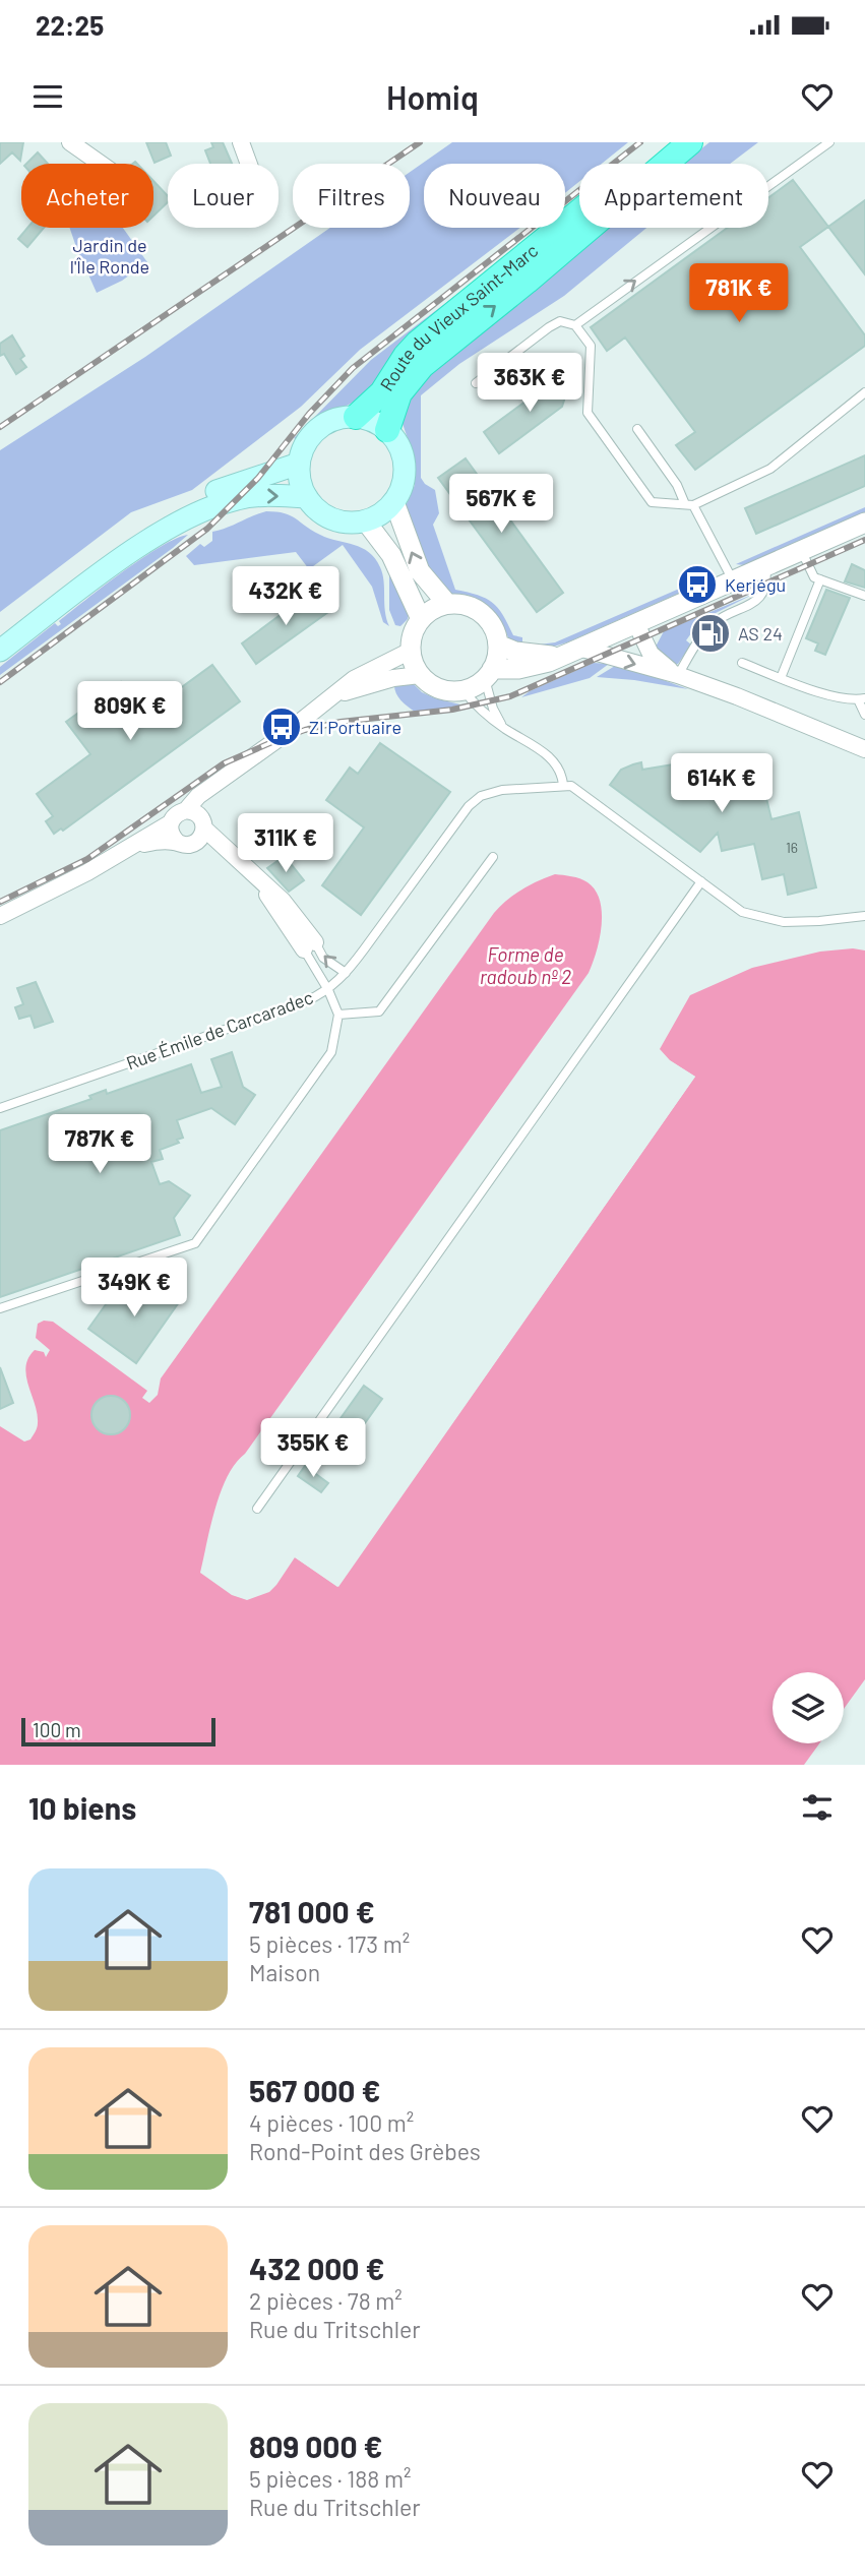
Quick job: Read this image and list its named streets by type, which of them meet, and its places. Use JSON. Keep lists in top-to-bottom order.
{
  "streets": {
    "highway": ["Route du Vieux Saint-Marc"],
    "lane": ["Rue Émile de Carcaradec"]
  },
  "water": ["Forme de radoub nº 2"],
  "parks": ["Jardin de l'Île Ronde"],
  "places": {
    "bus stop": ["Kerjégu", "ZI Portuaire"],
    "fuel station": ["AS 24"]
  },
  "house_numbers": ["16"],
  "scale_bar": "100 m",
  "page": {
    "status": "22:25",
    "header": "Homiq",
    "chip": [
      "Acheter",
      "Louer",
      "Filtres",
      "Nouveau",
      "Appartement"
    ],
    "price": [
      "781K €",
      "363K €",
      "567K €",
      "432K €",
      "809K €",
      "614K €",
      "311K €",
      "787K €",
      "349K €",
      "355K €"
    ],
    "scale": "100 m",
    "heading": "10 biens",
    "list": [
      {
        "name": "781 000 €",
        "note": "5 pièces · 173 m² · Maison"
      },
      {
        "name": "567 000 €",
        "note": "4 pièces · 100 m² · Rond-Point des Grèbes"
      },
      {
        "name": "432 000 €",
        "note": "2 pièces · 78 m² · Rue du Tritschler"
      },
      {
        "name": "809 000 €",
        "note": "5 pièces · 188 m² · Rue du Tritschler"
      }
    ]
  }
}
